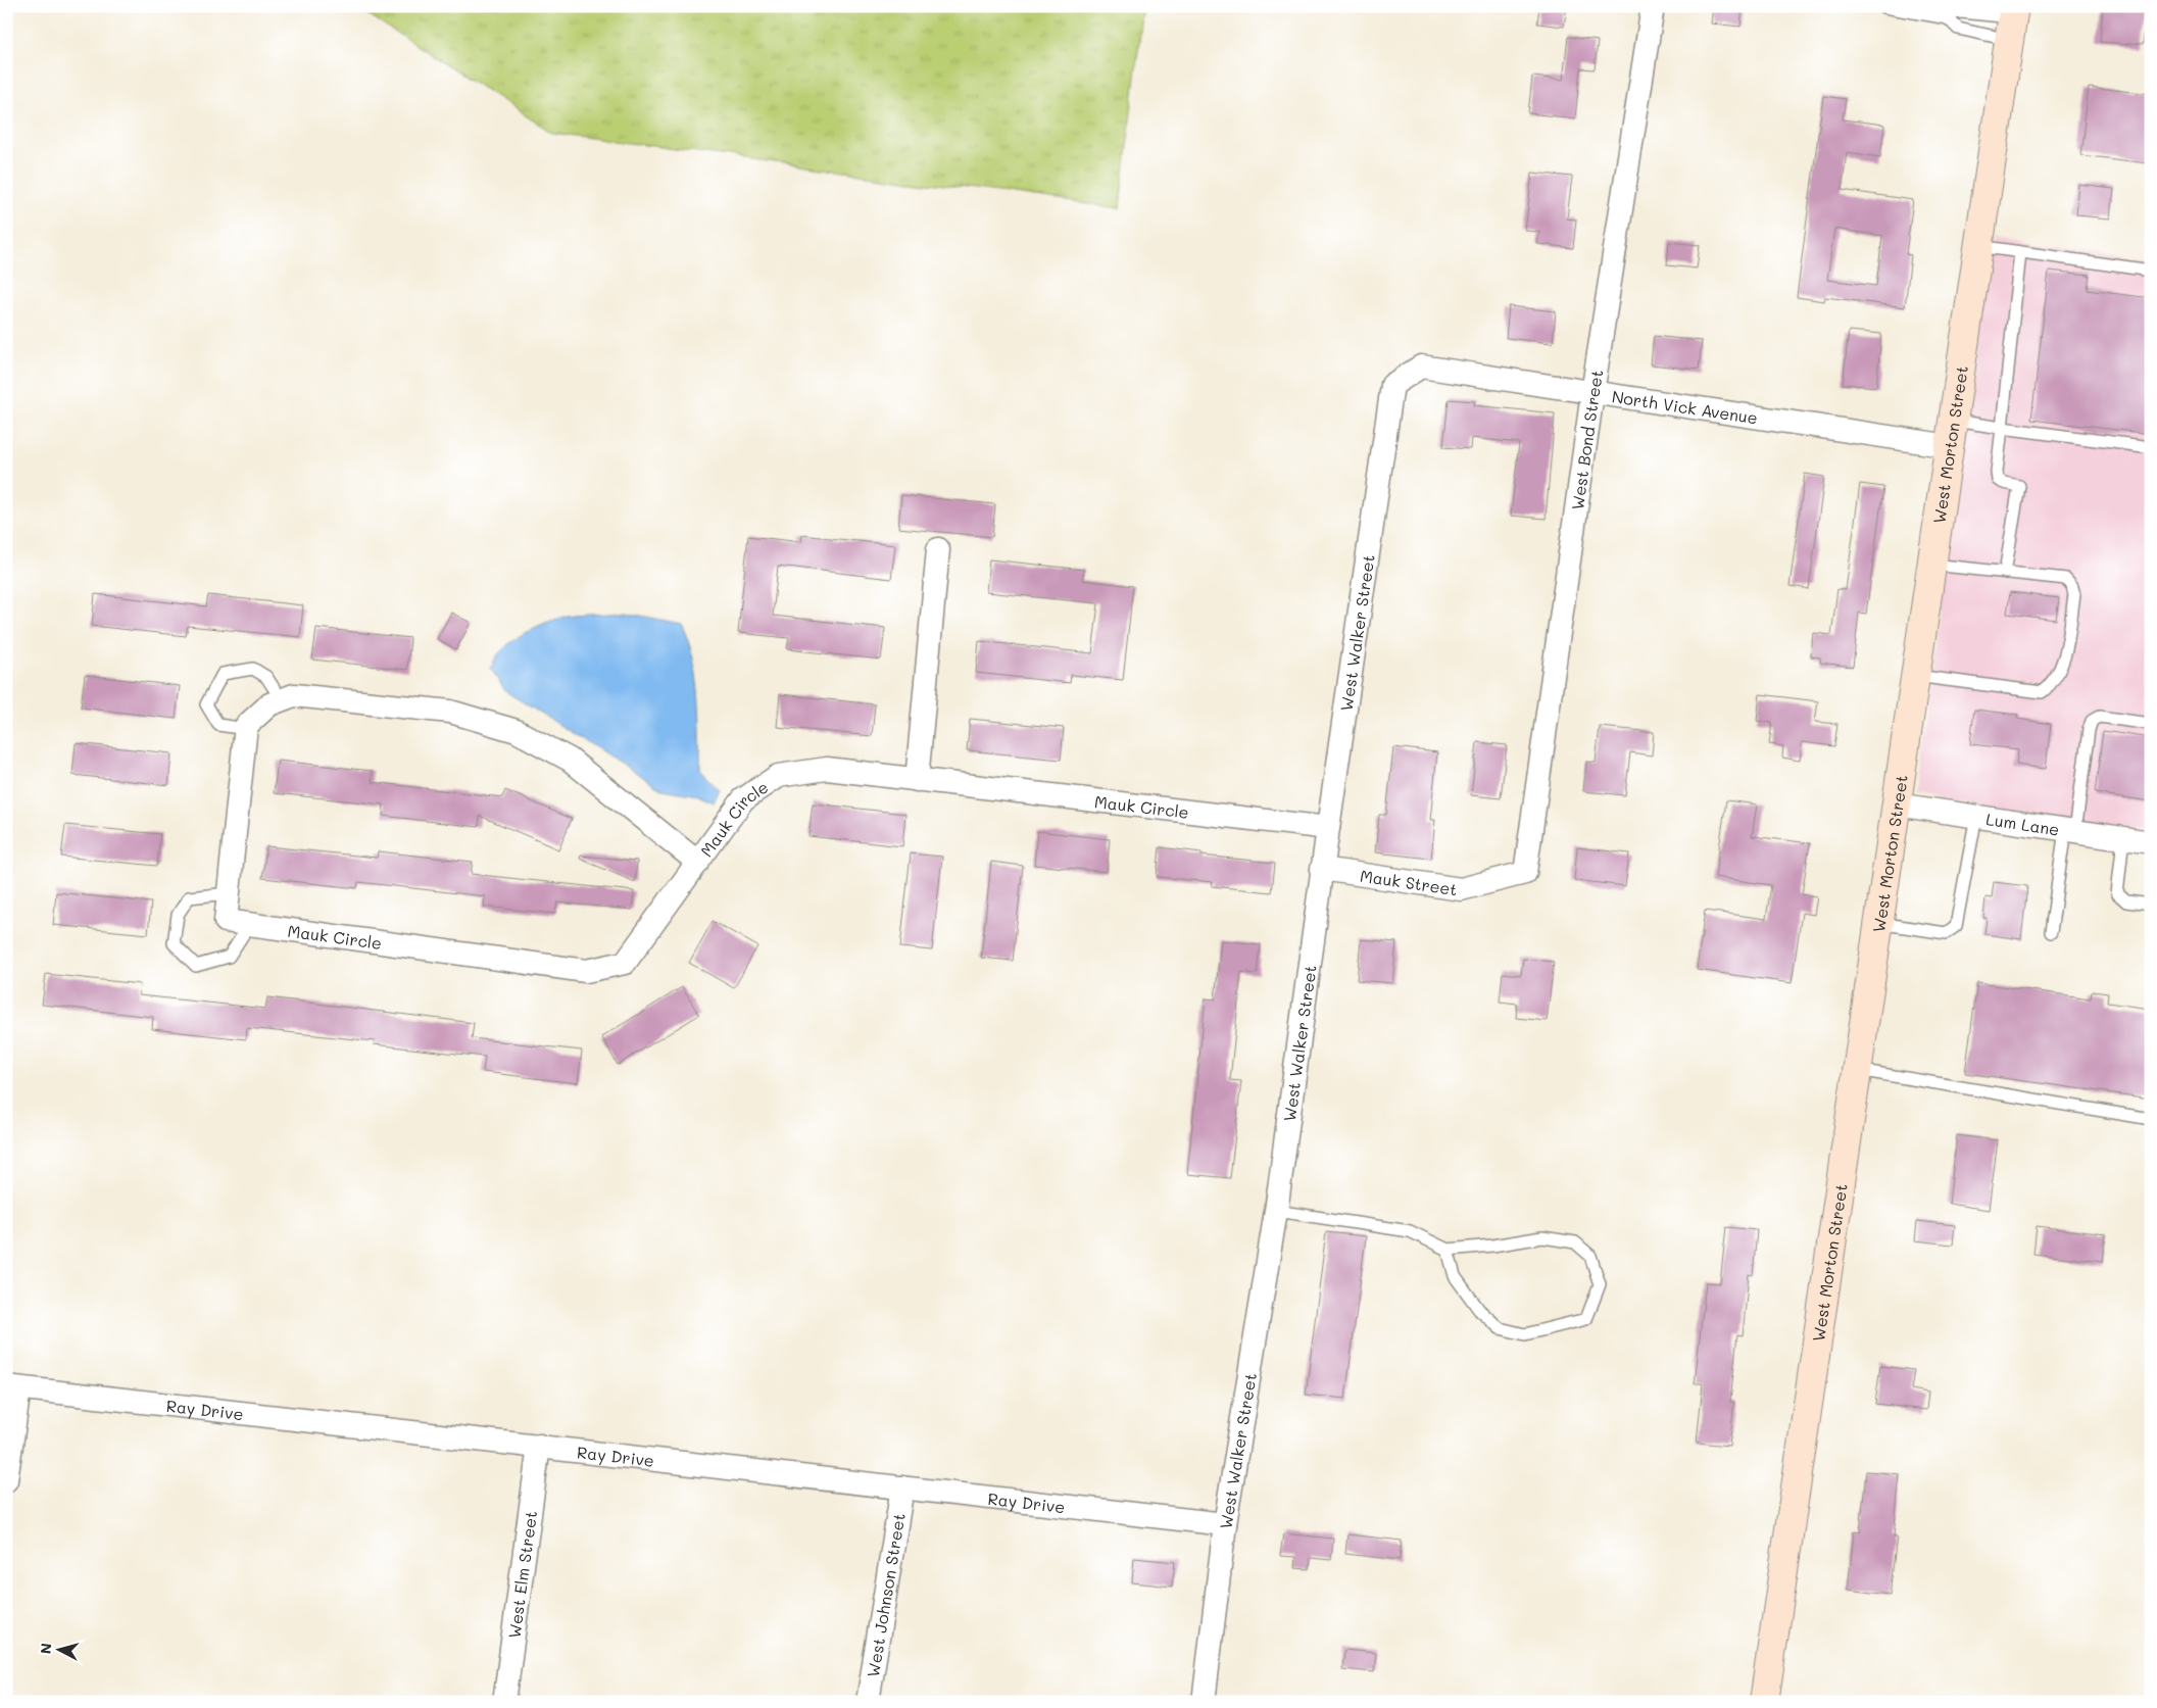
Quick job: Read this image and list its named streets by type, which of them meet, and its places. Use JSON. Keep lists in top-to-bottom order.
{
  "streets": {
    "main road": ["West Morton Street"],
    "street": [
      "North Vick Avenue",
      "West Bond Street",
      "West Walker Street",
      "Mauk Circle",
      "Lum Lane",
      "Mauk Street",
      "Ray Drive",
      "West Elm Street",
      "West Johnson Street"
    ]
  },
  "crossings": [
    ["North Vick Avenue", "West Bond Street"],
    ["North Vick Avenue", "West Morton Street"],
    ["North Vick Avenue", "West Walker Street"],
    ["West Bond Street", "Mauk Street"],
    ["West Morton Street", "Lum Lane"],
    ["West Walker Street", "Mauk Circle"],
    ["West Walker Street", "Mauk Street"],
    ["West Walker Street", "Ray Drive"],
    ["Ray Drive", "West Elm Street"],
    ["Ray Drive", "West Johnson Street"]
  ],
  "north": "left"
}
